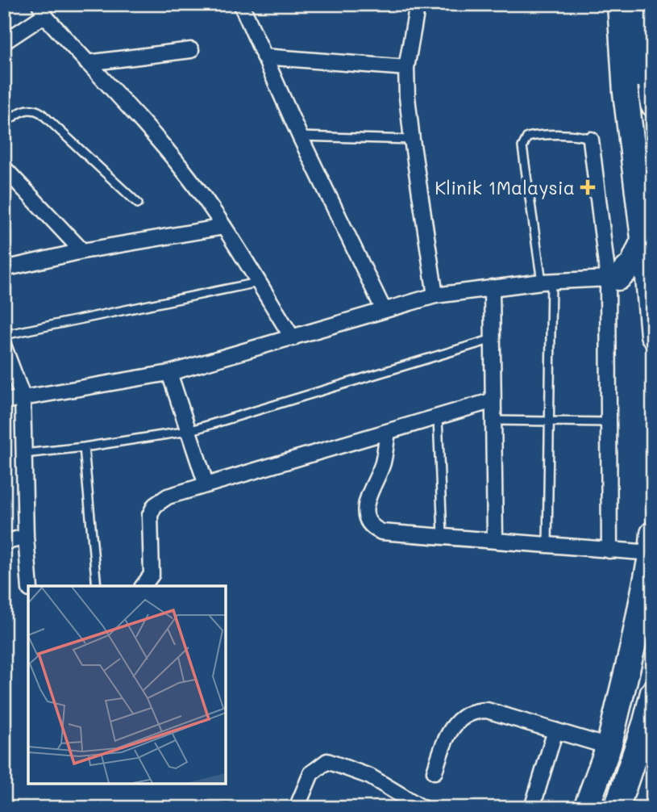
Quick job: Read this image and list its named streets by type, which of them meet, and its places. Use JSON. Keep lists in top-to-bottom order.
{
  "places": {
    "health": ["Klinik 1Malaysia"]
  }
}
